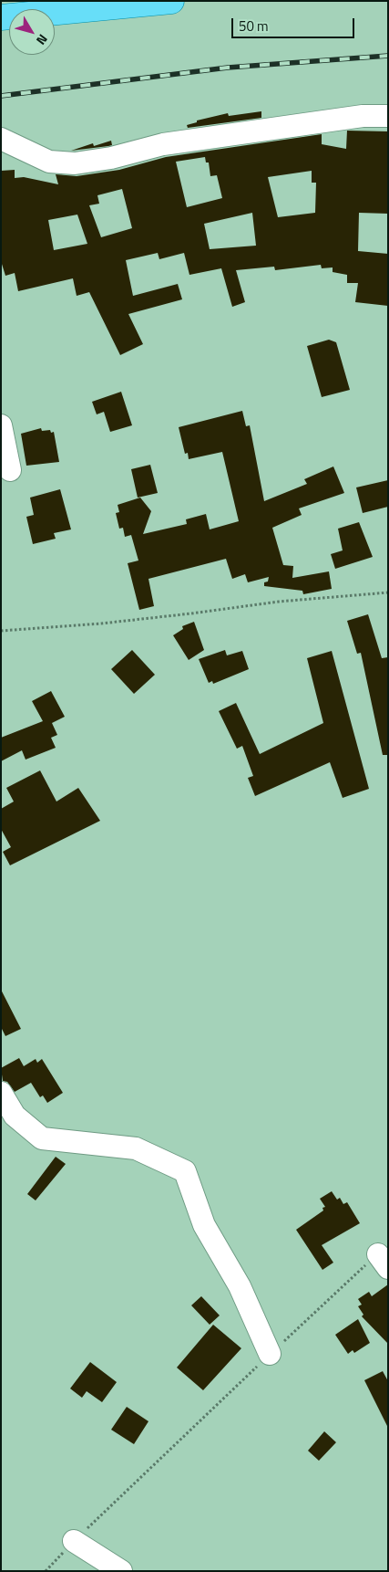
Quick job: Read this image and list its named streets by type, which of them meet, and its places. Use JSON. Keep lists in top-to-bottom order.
{
  "scale_bar": "50 m",
  "north": "bottom right"
}
